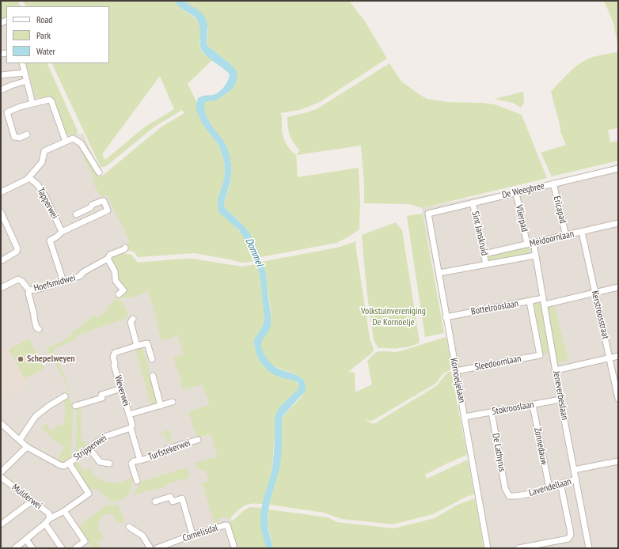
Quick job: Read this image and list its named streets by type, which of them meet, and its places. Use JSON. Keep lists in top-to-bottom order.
{
  "streets": {
    "street": [
      "De Weegbree",
      "Tapperwei",
      "Ericapad",
      "Vlierpad",
      "Sint Janskruid",
      "Meidoornlaan",
      "Hoefsmidwei",
      "Bottelrooslaan",
      "Kerstroosstraat",
      "Sleedoornlaan",
      "Kornoeljelaan",
      "Weverwei",
      "Jeneverbeslaan",
      "Stokrooslaan",
      "Zonnedauw",
      "Stripperwei",
      "Turfstekerwei",
      "De Lathyrus",
      "Lavendellaan",
      "Mulderwei",
      "Cornelisdal"
    ]
  },
  "crossings": [
    ["De Weegbree", "Ericapad"],
    ["De Weegbree", "Vlierpad"],
    ["De Weegbree", "Sint Janskruid"],
    ["De Weegbree", "Kornoeljelaan"],
    ["Ericapad", "Meidoornlaan"],
    ["Vlierpad", "Meidoornlaan"],
    ["Vlierpad", "Jeneverbeslaan"],
    ["Sint Janskruid", "Meidoornlaan"],
    ["Meidoornlaan", "Kerstroosstraat"],
    ["Meidoornlaan", "Kornoeljelaan"],
    ["Meidoornlaan", "Jeneverbeslaan"],
    ["Bottelrooslaan", "Kerstroosstraat"],
    ["Bottelrooslaan", "Sleedoornlaan"],
    ["Bottelrooslaan", "Kornoeljelaan"],
    ["Bottelrooslaan", "Jeneverbeslaan"],
    ["Sleedoornlaan", "Kornoeljelaan"],
    ["Kornoeljelaan", "Stokrooslaan"],
    ["Weverwei", "Stripperwei"],
    ["Weverwei", "Turfstekerwei"],
    ["Jeneverbeslaan", "Stokrooslaan"],
    ["Jeneverbeslaan", "Lavendellaan"],
    ["Stokrooslaan", "Zonnedauw"],
    ["Stokrooslaan", "De Lathyrus"],
    ["Zonnedauw", "Lavendellaan"],
    ["De Lathyrus", "Lavendellaan"]
  ],
  "water": ["Dommel"],
  "parks": ["Volkstuinvereniging De Kornoelje"],
  "places": ["Schepelweyen"],
  "legend": ["Road", "Park", "Water"]
}
